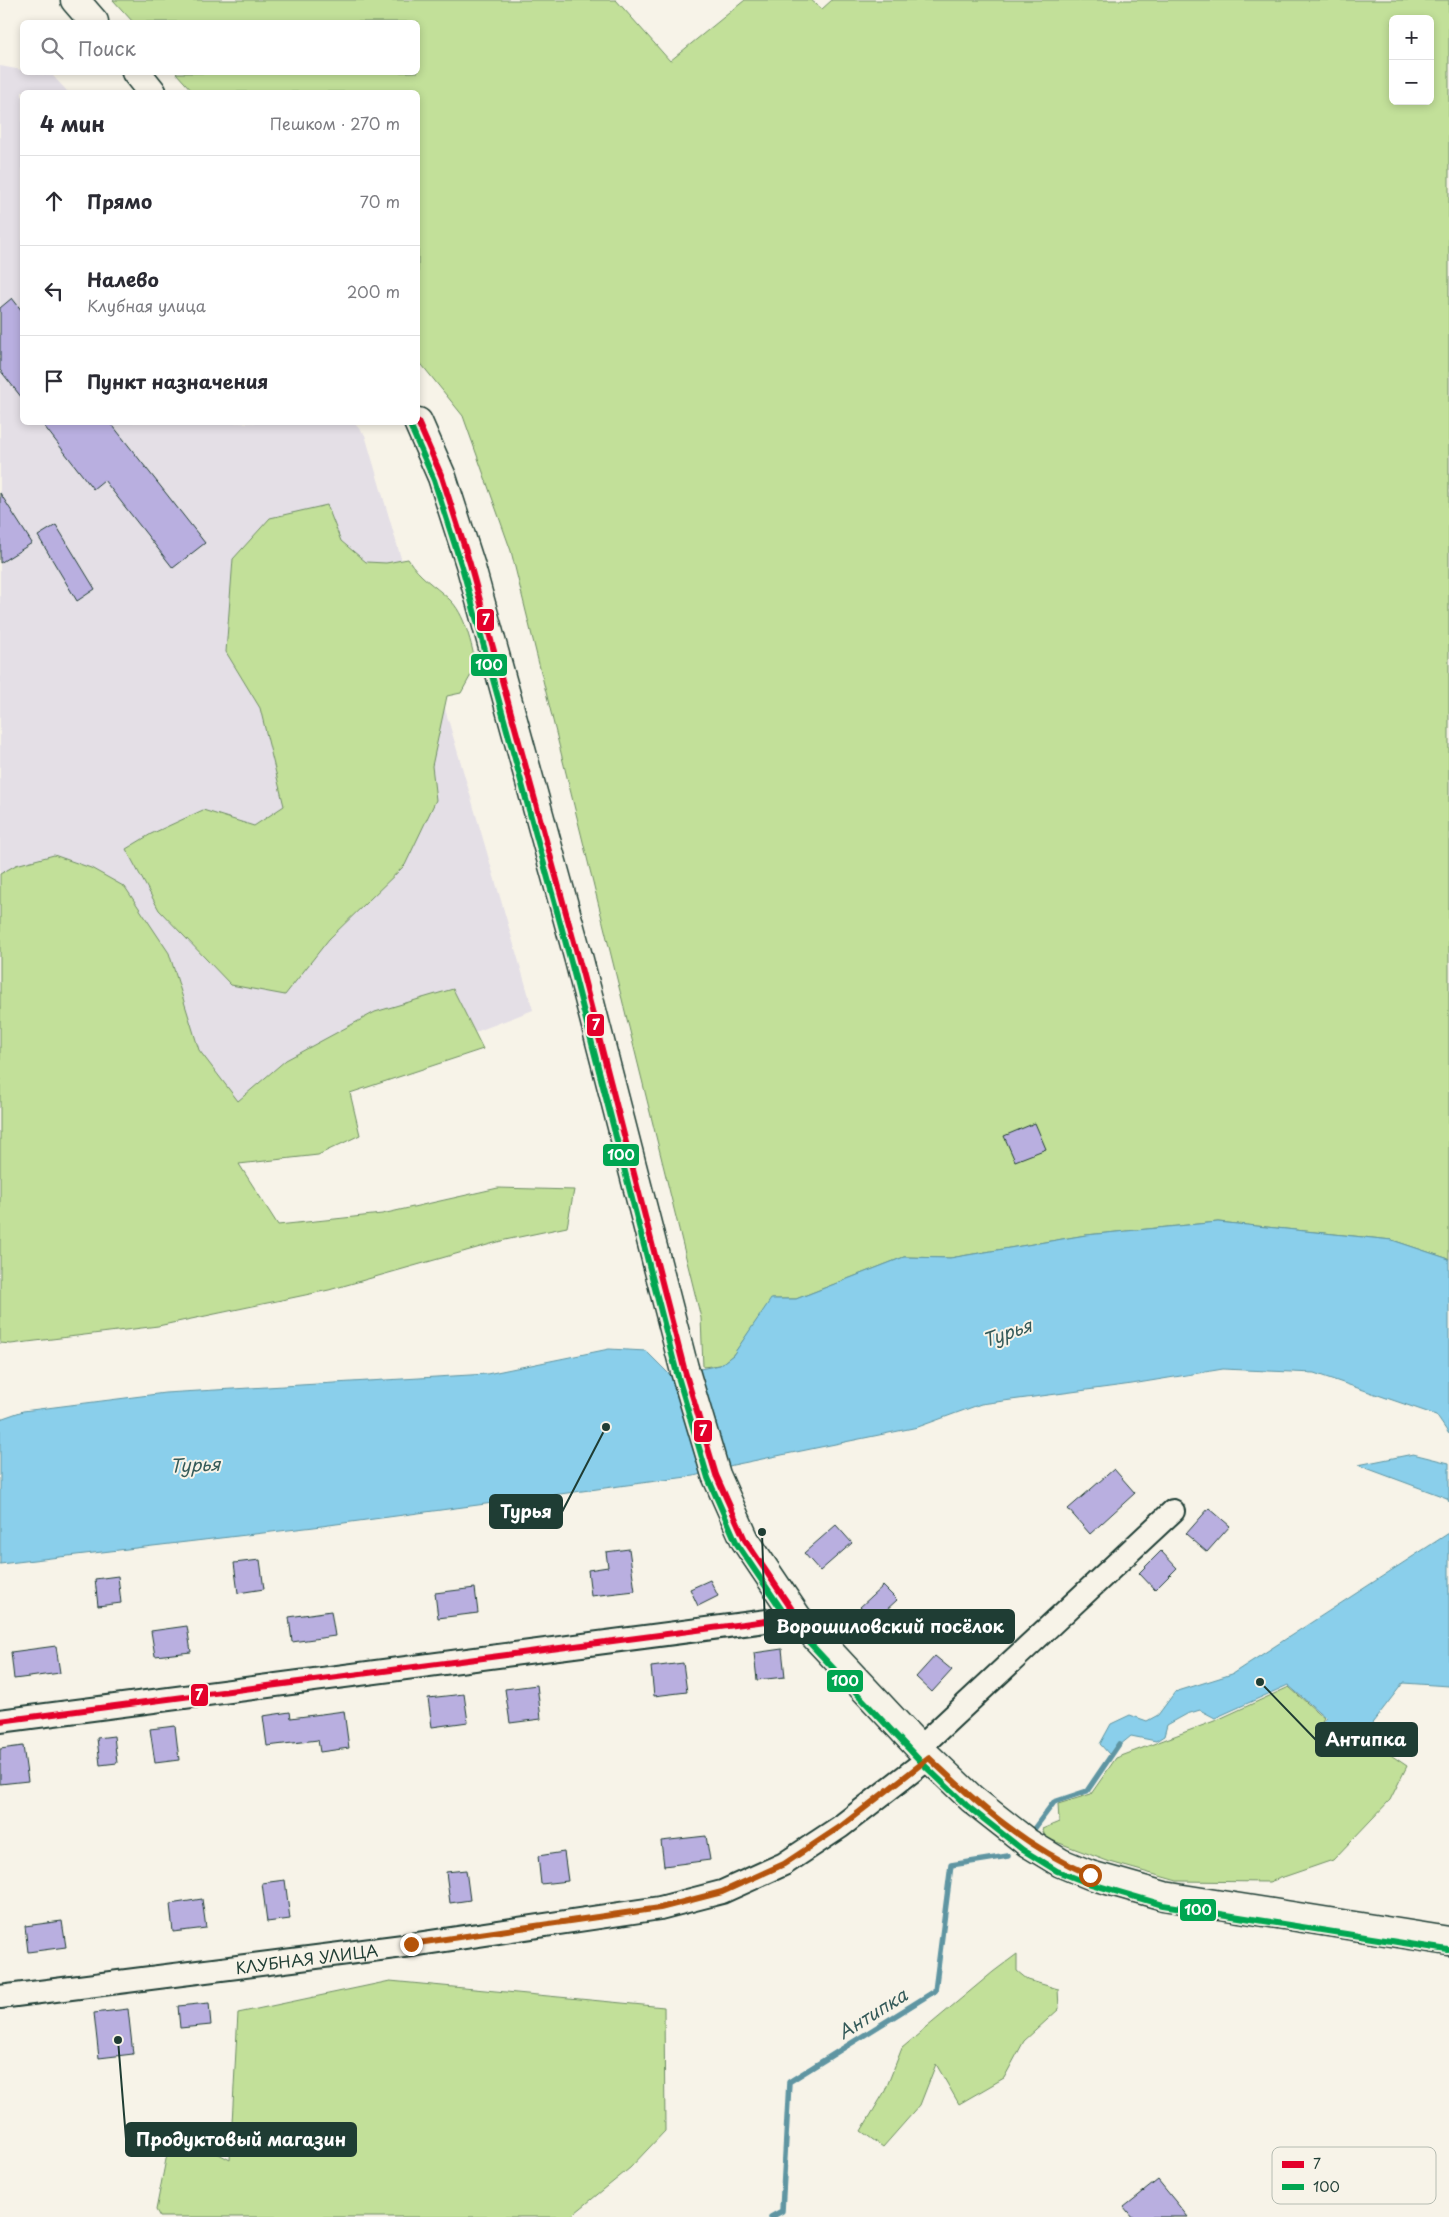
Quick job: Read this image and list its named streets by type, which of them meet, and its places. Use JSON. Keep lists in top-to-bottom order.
{
  "streets": {
    "street": ["КЛУБНАЯ УЛИЦА"]
  },
  "water": ["Турья", "Антипка"],
  "places": [
    "Турья",
    "Ворошиловский посёлок",
    "Антипка",
    "Продуктовый магазин"
  ],
  "lines": ["transit line 7", "transit line 100"],
  "legend": ["7", "100"],
  "page": {
    "map_buttons": ["+", "−"],
    "search": "Поиск",
    "heading": ["4 мин", "Пешком · 270 m"],
    "list": [
      ["Прямо", "70 m"],
      ["Налево", "Клубная улица", "200 m"],
      "Пункт назначения"
    ]
  }
}
